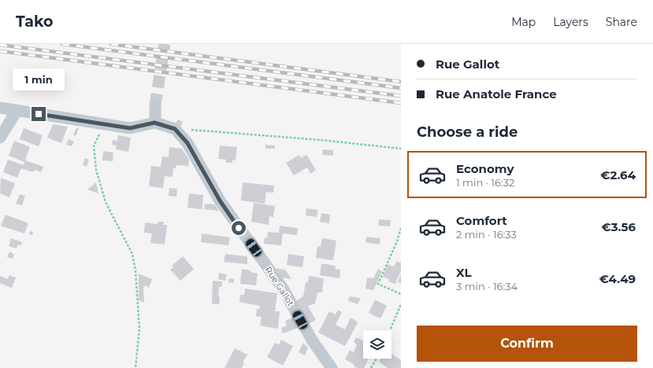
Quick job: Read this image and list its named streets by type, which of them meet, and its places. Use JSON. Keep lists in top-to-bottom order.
{
  "streets": {
    "street": ["Rue Gallot"]
  },
  "page": {
    "header": "Tako",
    "nav": ["Map", "Layers", "Share"],
    "banner": ["Rue Gallot", "Rue Anatole France"],
    "bubble": "1 min",
    "heading": "Choose a ride",
    "list": [
      {
        "name": "Economy",
        "note": "1 min · 16:32",
        "value": "€2.64"
      },
      {
        "name": "Comfort",
        "note": "2 min · 16:33",
        "value": "€3.56"
      },
      {
        "name": "XL",
        "note": "3 min · 16:34",
        "value": "€4.49"
      }
    ],
    "buttons": "Confirm"
  }
}
